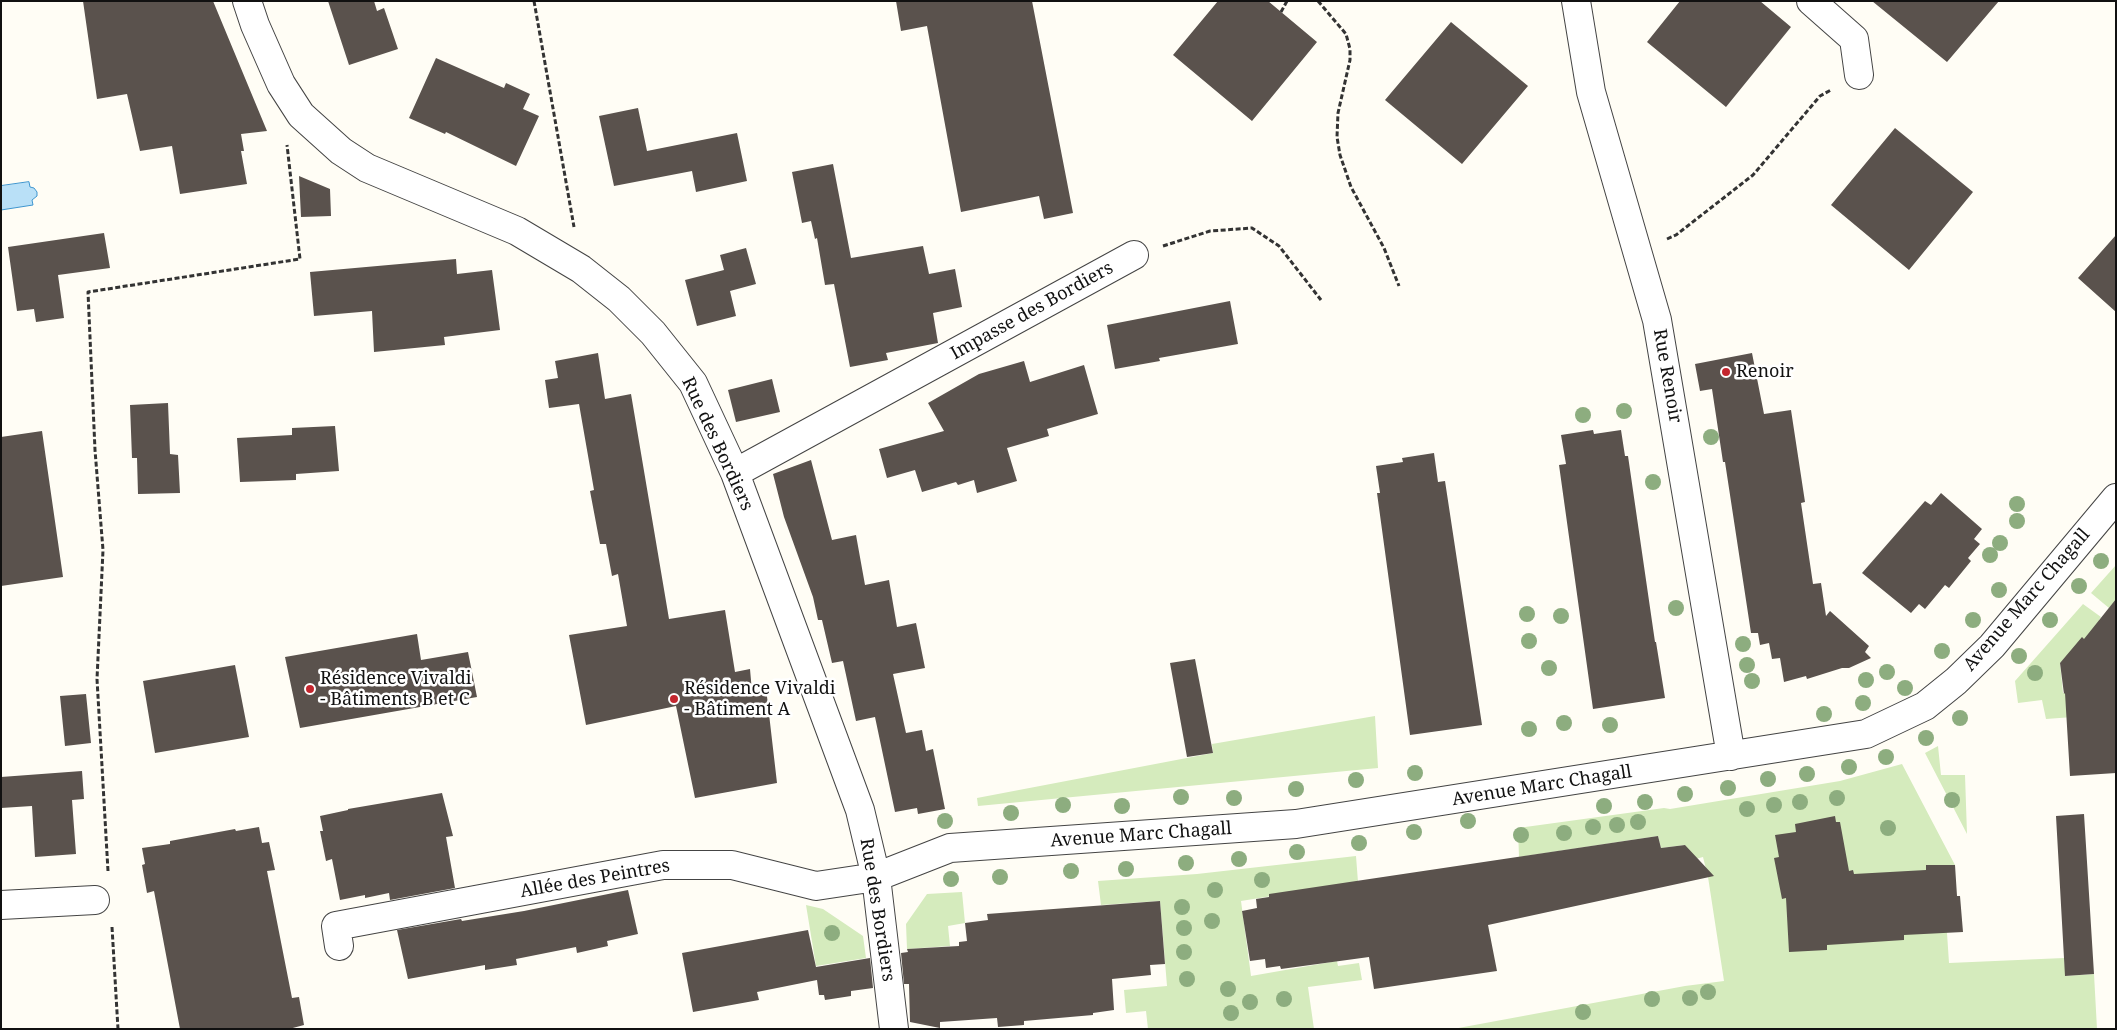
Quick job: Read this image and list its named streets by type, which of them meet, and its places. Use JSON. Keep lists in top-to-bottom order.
{
  "streets": {
    "street": [
      "Impasse des Bordiers",
      "Rue Renoir",
      "Rue des Bordiers",
      "Avenue Marc Chagall",
      "Allée des Peintres"
    ]
  },
  "crossings": [
    ["Impasse des Bordiers", "Rue des Bordiers"],
    ["Rue Renoir", "Avenue Marc Chagall"],
    ["Rue des Bordiers", "Avenue Marc Chagall"],
    ["Rue des Bordiers", "Allée des Peintres"],
    ["Avenue Marc Chagall", "Allée des Peintres"]
  ],
  "places": ["Renoir", "Résidence Vivaldi - Bâtiments B et C", "Résidence Vivaldi - Bâtiment A"]
}
